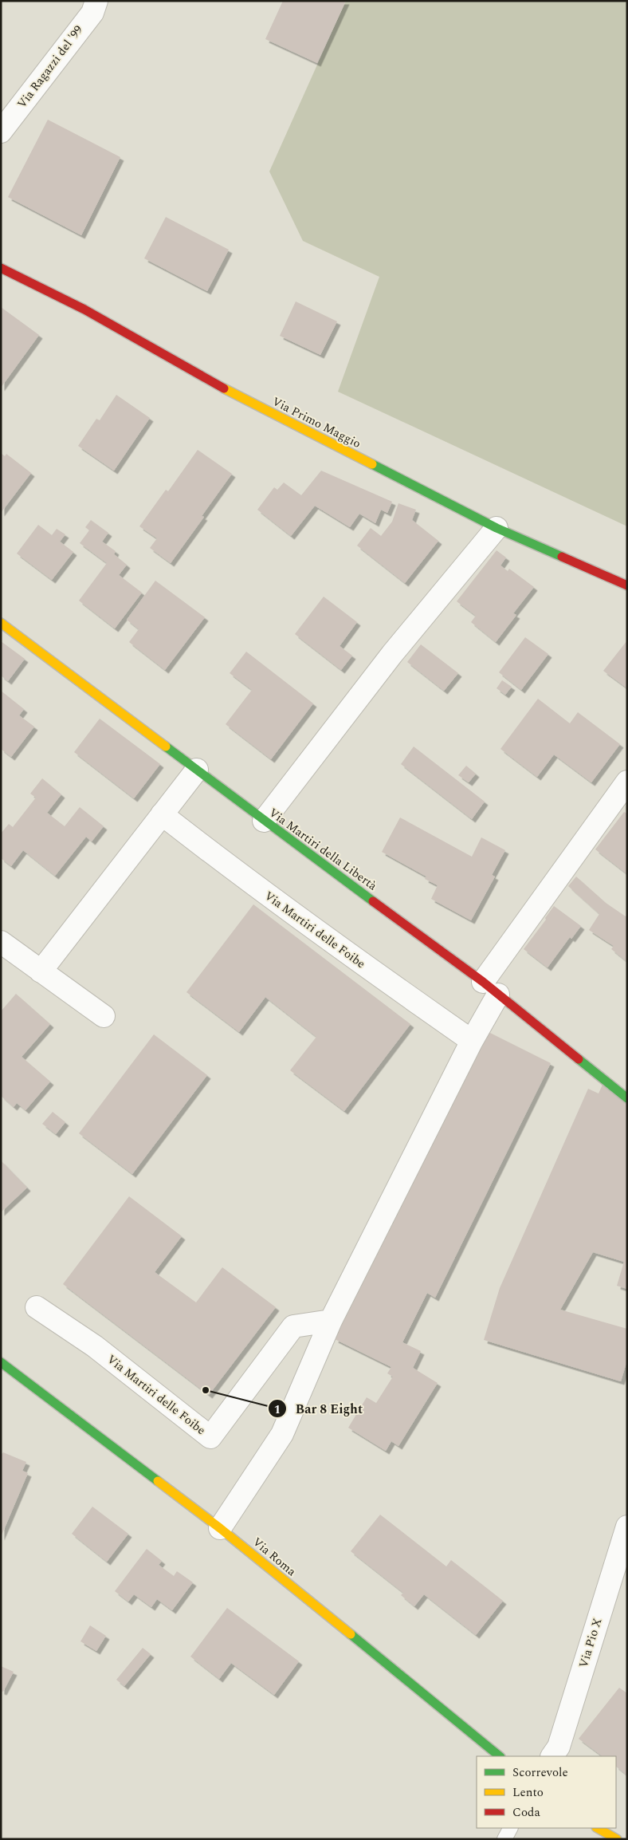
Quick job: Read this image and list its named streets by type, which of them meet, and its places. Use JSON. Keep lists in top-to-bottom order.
{
  "streets": {
    "street": [
      "Via Ragazzi del '99",
      "Via Primo Maggio",
      "Via Martiri della Libertà",
      "Via Martiri delle Foibe",
      "Via Roma",
      "Via Pio X"
    ]
  },
  "places": ["Bar 8 Eight"],
  "legend": ["Scorrevole", "Lento", "Coda"]
}
